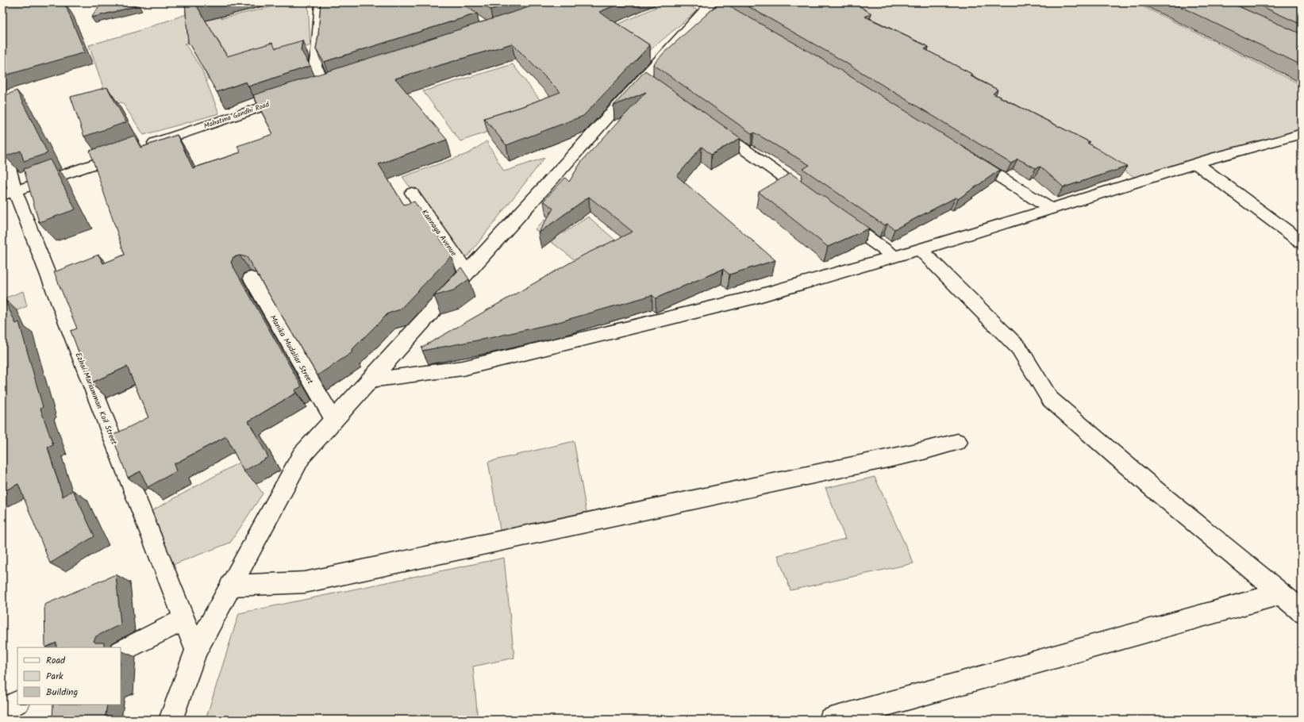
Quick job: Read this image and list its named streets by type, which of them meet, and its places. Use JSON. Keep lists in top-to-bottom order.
{
  "streets": {
    "street": [
      "Mahatma Gandhi Road",
      "Kannaya Avenue",
      "Manika Mudaliar Street",
      "Ezhai Mariamman Koil Street"
    ]
  },
  "legend": ["Road", "Park", "Building"]
}
